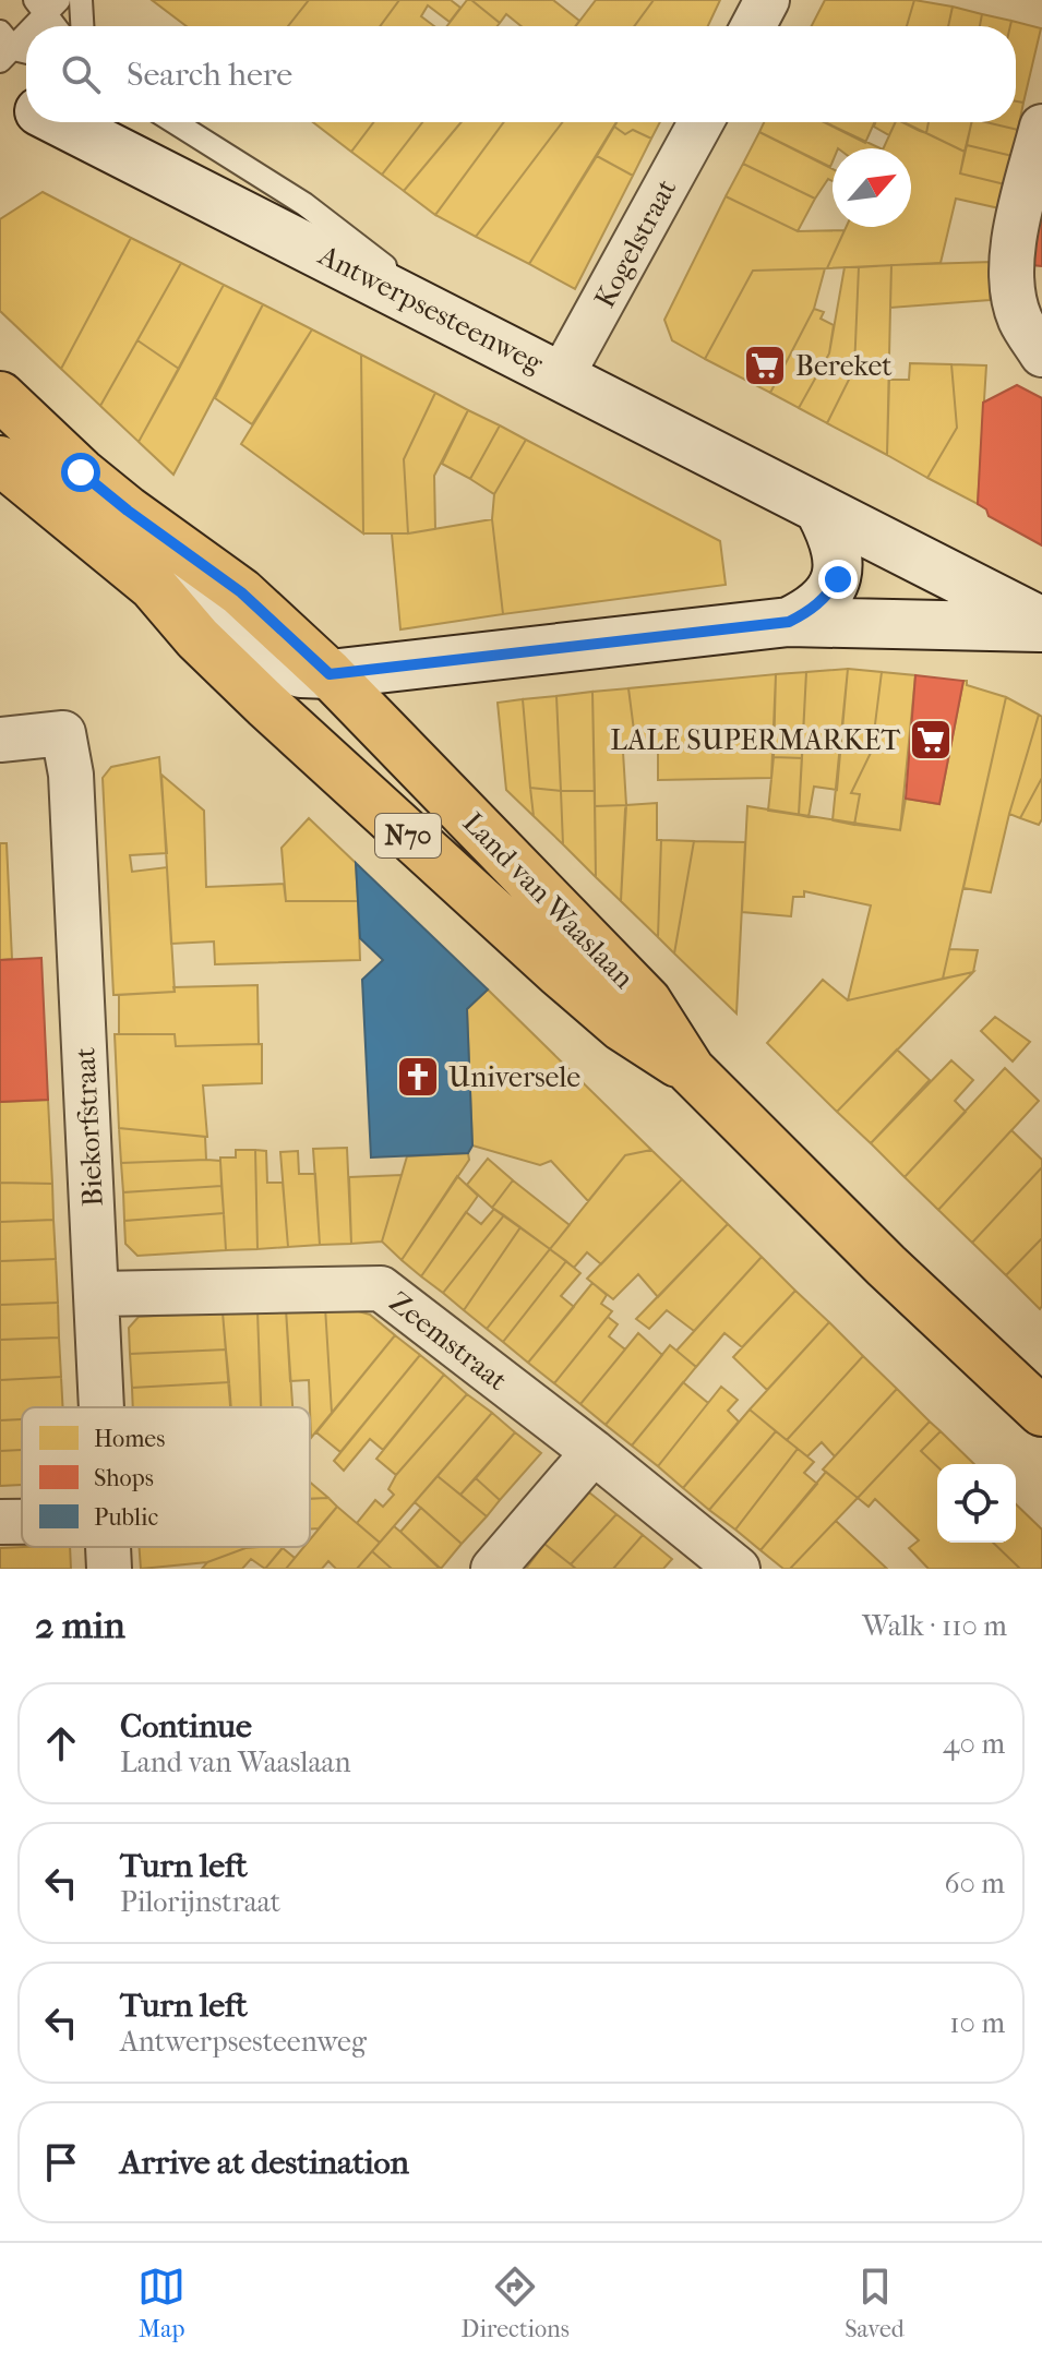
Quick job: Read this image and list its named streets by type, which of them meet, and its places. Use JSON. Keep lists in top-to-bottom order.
{
  "streets": {
    "main road": ["Antwerpsesteenweg", "N70", "Land van Waaslaan"],
    "street": ["Kogelstraat", "Biekorfstraat", "Zeemstraat"]
  },
  "crossings": [
    ["Kogelstraat", "Antwerpsesteenweg"],
    ["Biekorfstraat", "Zeemstraat"]
  ],
  "places": {
    "supermarket": ["Bereket", "LALE SUPERMARKET"],
    "church": ["Universele"]
  },
  "legend": ["Homes", "Shops", "Public"],
  "north": "top right",
  "page": {
    "search": "Search here",
    "heading": ["2 min", "Walk · 110 m"],
    "list": [
      ["Continue", "Land van Waaslaan", "40 m"],
      ["Turn left", "Pilorijnstraat", "60 m"],
      ["Turn left", "Antwerpsesteenweg", "10 m"],
      "Arrive at destination"
    ],
    "nav": ["Map", "Directions", "Saved"]
  }
}
